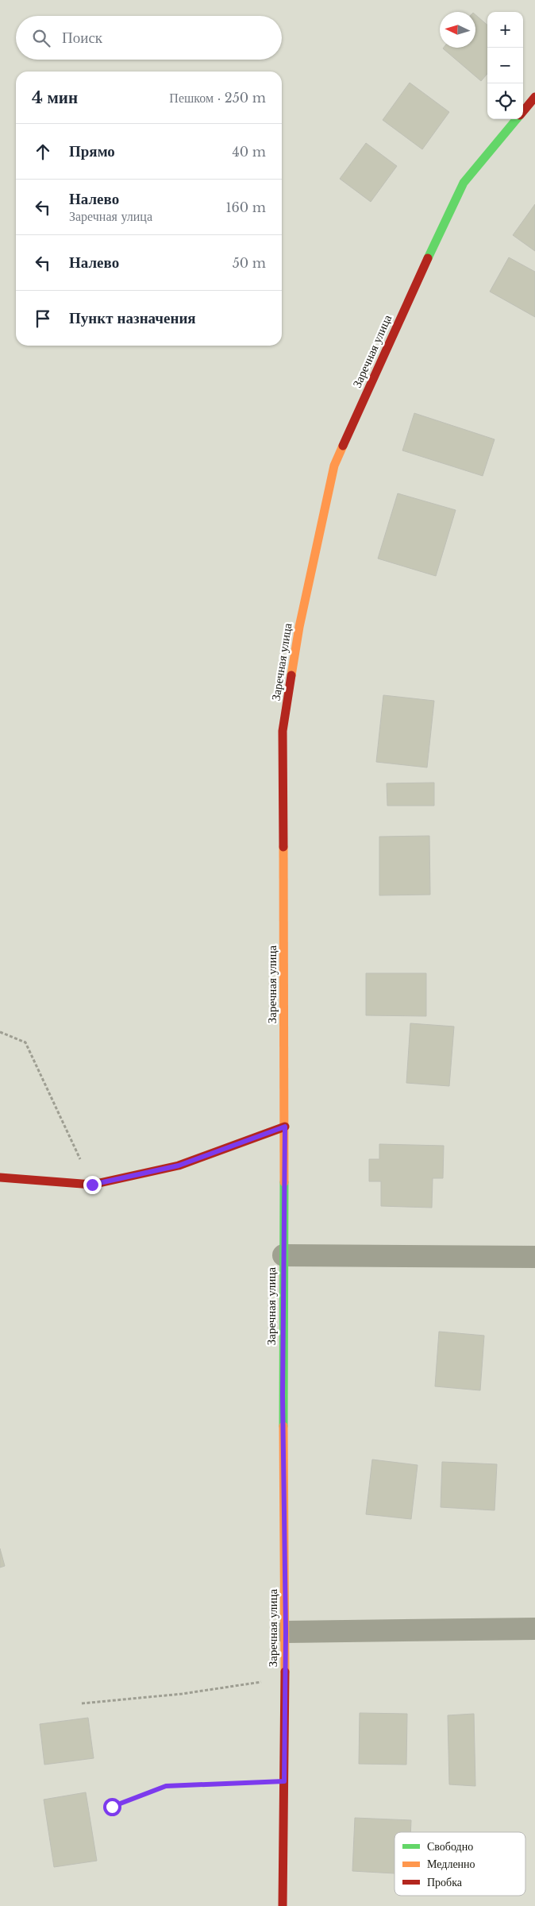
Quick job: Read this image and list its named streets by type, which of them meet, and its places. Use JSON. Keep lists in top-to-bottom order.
{
  "streets": {
    "street": ["Заречная улица"]
  },
  "legend": ["Свободно", "Медленно", "Пробка"],
  "north": "left",
  "page": {
    "map_buttons": ["+", "−"],
    "search": "Поиск",
    "heading": ["4 мин", "Пешком · 250 m"],
    "list": [
      ["Прямо", "40 m"],
      ["Налево", "Заречная улица", "160 m"],
      ["Налево", "50 m"],
      "Пункт назначения"
    ]
  }
}
